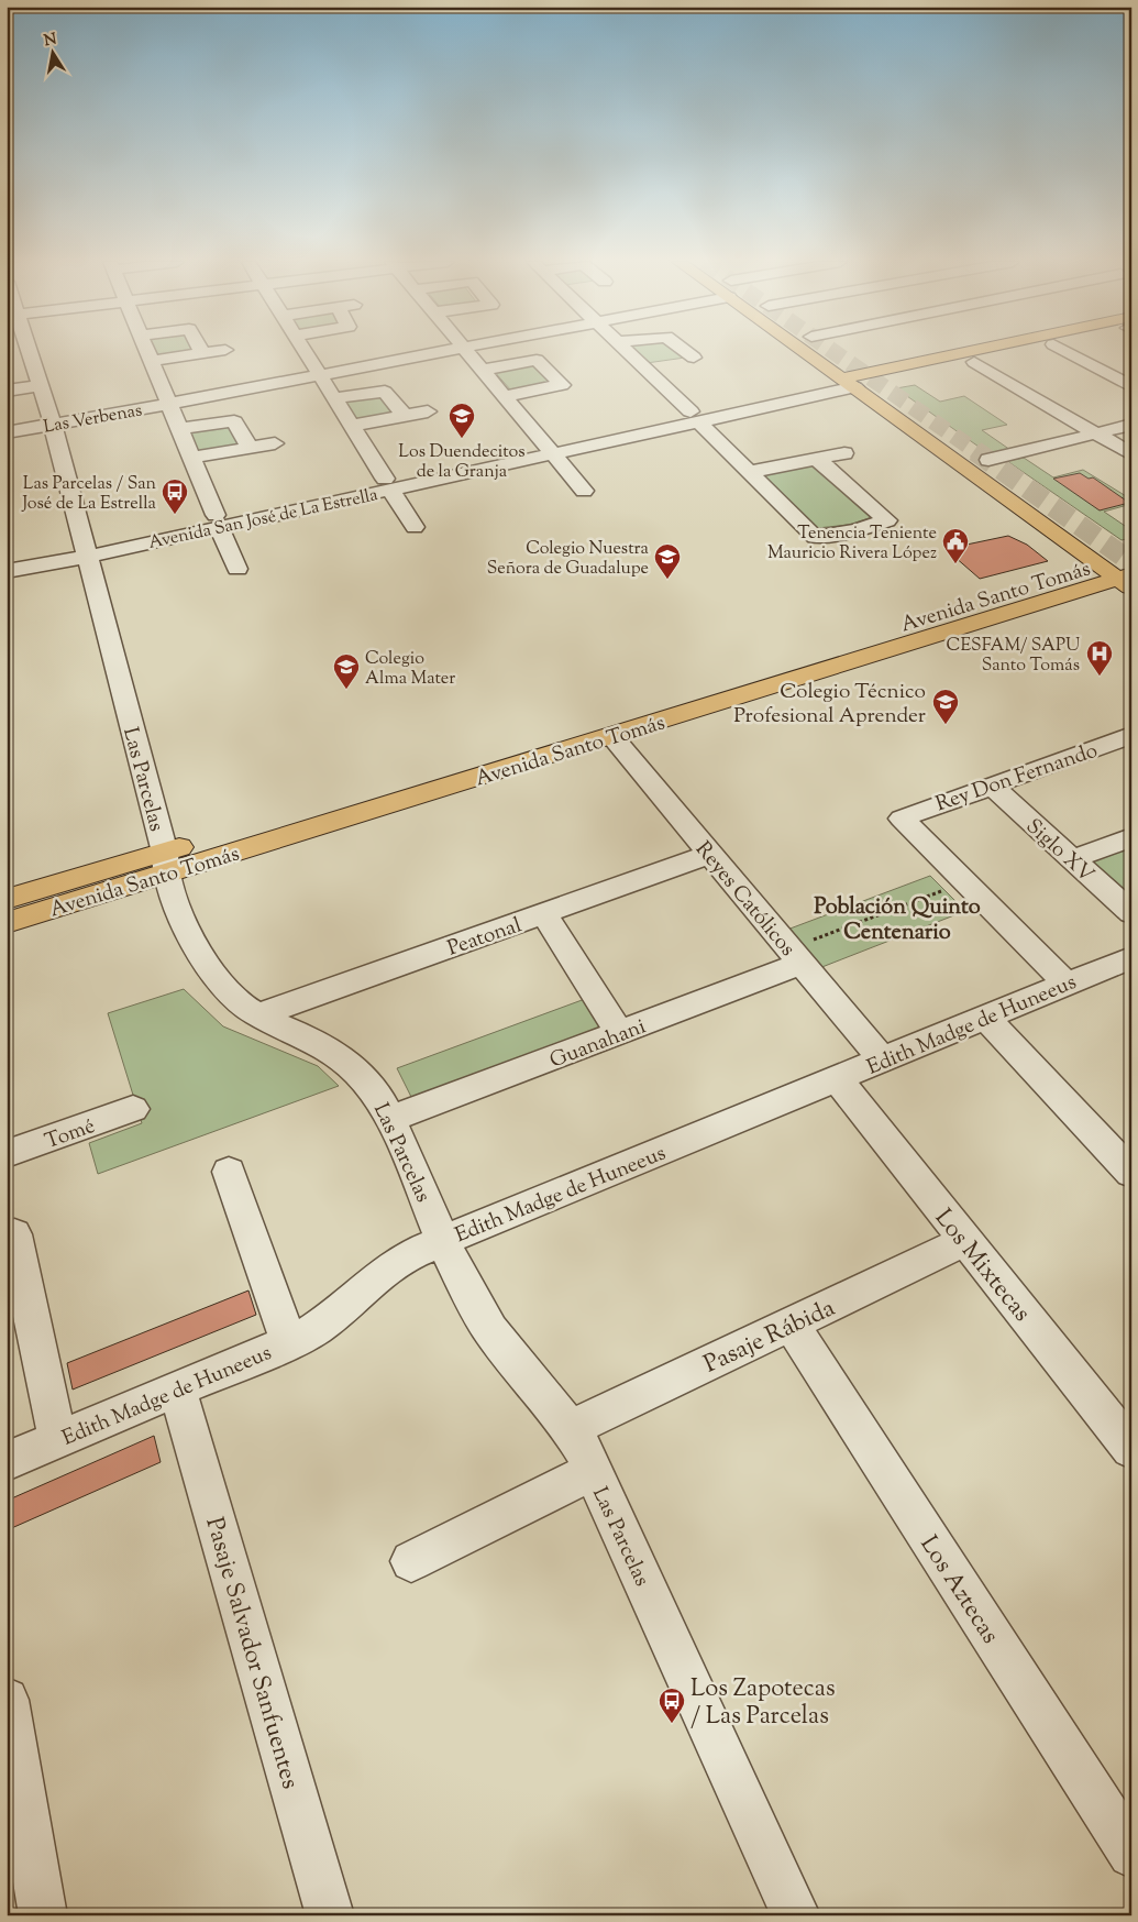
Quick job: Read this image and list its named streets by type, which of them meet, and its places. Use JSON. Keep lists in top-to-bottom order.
{
  "streets": {
    "main road": ["Avenida San José de La Estrella", "Avenida Santo Tomás"],
    "street": [
      "Las Verbenas",
      "Rey Don Fernando",
      "Las Parcelas",
      "Siglo XV",
      "Reyes Católicos",
      "Peatonal",
      "Edith Madge de Huneeus",
      "Guanahani",
      "Tomé",
      "Los Mixtecas",
      "Pasaje Rábida",
      "Los Aztecas",
      "Pasaje Salvador Sanfuentes"
    ]
  },
  "crossings": [
    ["Las Verbenas", "Las Parcelas"],
    ["Avenida San José de La Estrella", "Las Parcelas"],
    ["Avenida Santo Tomás", "Las Parcelas"],
    ["Avenida Santo Tomás", "Reyes Católicos"],
    ["Rey Don Fernando", "Siglo XV"],
    ["Las Parcelas", "Peatonal"],
    ["Las Parcelas", "Edith Madge de Huneeus"],
    ["Las Parcelas", "Guanahani"],
    ["Las Parcelas", "Pasaje Rábida"],
    ["Reyes Católicos", "Peatonal"],
    ["Reyes Católicos", "Edith Madge de Huneeus"],
    ["Reyes Católicos", "Guanahani"],
    ["Edith Madge de Huneeus", "Los Mixtecas"],
    ["Edith Madge de Huneeus", "Pasaje Salvador Sanfuentes"],
    ["Los Mixtecas", "Pasaje Rábida"],
    ["Pasaje Rábida", "Los Aztecas"]
  ],
  "districts": ["Población Quinto Centenario"],
  "places": {
    "school or university": [
      "Los Duendecitos de la Granja",
      "Colegio Nuestra Señora de Guadalupe",
      "Colegio Alma Mater",
      "Colegio Técnico Profesional Aprender"
    ],
    "bus stop": ["Las Parcelas / San José de La Estrella", "Los Zapotecas / Las Parcelas"],
    "public building": ["Tenencia Teniente Mauricio Rivera López"],
    "hospital": ["CESFAM/ SAPU Santo Tomás"]
  },
  "north": "top"
}
